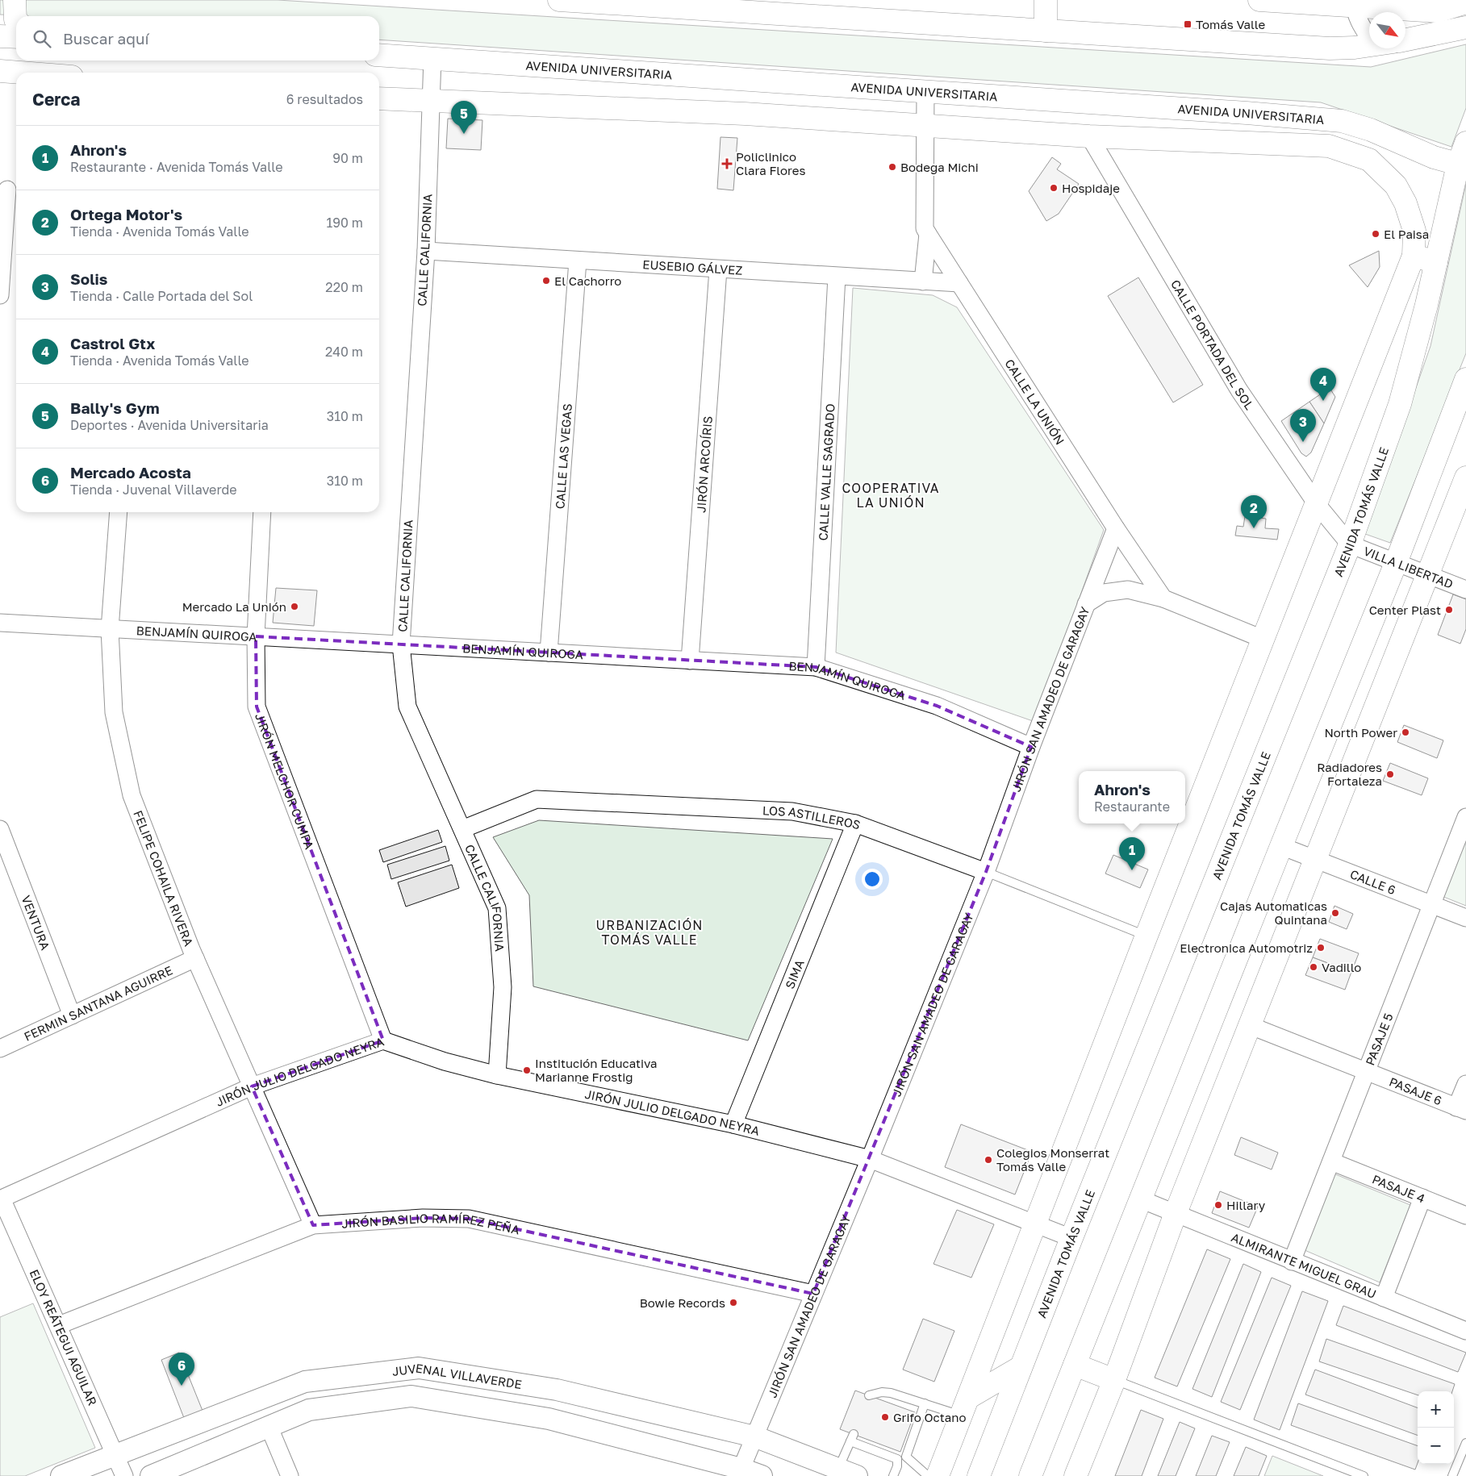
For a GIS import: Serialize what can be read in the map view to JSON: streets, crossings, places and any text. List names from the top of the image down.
{
  "streets": {
    "main road": ["AVENIDA UNIVERSITARIA", "AVENIDA TOMÁS VALLE"],
    "street": [
      "CALLE CALIFORNIA",
      "EUSEBIO GÁLVEZ",
      "CALLE PORTADA DEL SOL",
      "CALLE LA UNIÓN",
      "CALLE LAS VEGAS",
      "JIRÓN ARCOÍRIS",
      "CALLE VALLE SAGRADO",
      "VILLA LIBERTAD",
      "BENJAMÍN QUIROGA",
      "JIRÓN SAN AMADEO DE GARAGAY",
      "JIRÓN MELCHOR CUMPA",
      "LOS ASTILLEROS",
      "FELIPE COHAILA RIVERA",
      "CALLE 6",
      "VENTURA",
      "SIMA",
      "FERMIN SANTANA AGUIRRE",
      "PASAJE 5",
      "JIRÓN JULIO DELGADO NEYRA",
      "PASAJE 6",
      "PASAJE 4",
      "JIRÓN BASILIO RAMÍREZ PEÑA",
      "ALMIRANTE MIGUEL GRAU",
      "ELOY REÁTEGUI AGUILAR",
      "JUVENAL VILLAVERDE"
    ]
  },
  "crossings": [
    ["AVENIDA UNIVERSITARIA", "CALLE CALIFORNIA"],
    ["AVENIDA UNIVERSITARIA", "CALLE LA UNIÓN"],
    ["AVENIDA UNIVERSITARIA", "AVENIDA TOMÁS VALLE"],
    ["CALLE CALIFORNIA", "EUSEBIO GÁLVEZ"],
    ["CALLE CALIFORNIA", "BENJAMÍN QUIROGA"],
    ["CALLE CALIFORNIA", "LOS ASTILLEROS"],
    ["CALLE CALIFORNIA", "JIRÓN JULIO DELGADO NEYRA"],
    ["EUSEBIO GÁLVEZ", "CALLE LA UNIÓN"],
    ["EUSEBIO GÁLVEZ", "CALLE LAS VEGAS"],
    ["EUSEBIO GÁLVEZ", "JIRÓN ARCOÍRIS"],
    ["EUSEBIO GÁLVEZ", "CALLE VALLE SAGRADO"],
    ["CALLE PORTADA DEL SOL", "AVENIDA TOMÁS VALLE"],
    ["CALLE PORTADA DEL SOL", "VILLA LIBERTAD"],
    ["CALLE LA UNIÓN", "JIRÓN SAN AMADEO DE GARAGAY"],
    ["CALLE LAS VEGAS", "BENJAMÍN QUIROGA"],
    ["JIRÓN ARCOÍRIS", "BENJAMÍN QUIROGA"],
    ["CALLE VALLE SAGRADO", "BENJAMÍN QUIROGA"],
    ["AVENIDA TOMÁS VALLE", "VILLA LIBERTAD"],
    ["AVENIDA TOMÁS VALLE", "JIRÓN JULIO DELGADO NEYRA"],
    ["BENJAMÍN QUIROGA", "JIRÓN SAN AMADEO DE GARAGAY"],
    ["BENJAMÍN QUIROGA", "JIRÓN MELCHOR CUMPA"],
    ["BENJAMÍN QUIROGA", "FELIPE COHAILA RIVERA"],
    ["JIRÓN SAN AMADEO DE GARAGAY", "LOS ASTILLEROS"],
    ["JIRÓN SAN AMADEO DE GARAGAY", "JIRÓN JULIO DELGADO NEYRA"],
    ["JIRÓN SAN AMADEO DE GARAGAY", "JIRÓN BASILIO RAMÍREZ PEÑA"],
    ["JIRÓN SAN AMADEO DE GARAGAY", "JUVENAL VILLAVERDE"],
    ["JIRÓN MELCHOR CUMPA", "JIRÓN JULIO DELGADO NEYRA"],
    ["LOS ASTILLEROS", "SIMA"],
    ["FELIPE COHAILA RIVERA", "FERMIN SANTANA AGUIRRE"],
    ["FELIPE COHAILA RIVERA", "JIRÓN JULIO DELGADO NEYRA"],
    ["FELIPE COHAILA RIVERA", "JIRÓN BASILIO RAMÍREZ PEÑA"],
    ["CALLE 6", "PASAJE 5"],
    ["VENTURA", "FERMIN SANTANA AGUIRRE"],
    ["SIMA", "JIRÓN JULIO DELGADO NEYRA"],
    ["PASAJE 5", "PASAJE 6"],
    ["PASAJE 5", "PASAJE 4"],
    ["PASAJE 5", "ALMIRANTE MIGUEL GRAU"],
    ["JIRÓN JULIO DELGADO NEYRA", "ELOY REÁTEGUI AGUILAR"],
    ["JIRÓN BASILIO RAMÍREZ PEÑA", "ELOY REÁTEGUI AGUILAR"],
    ["ELOY REÁTEGUI AGUILAR", "JUVENAL VILLAVERDE"]
  ],
  "districts": ["COOPERATIVA LA UNIÓN", "URBANIZACIÓN TOMÁS VALLE"],
  "places": {
    "transit": ["Tomás Valle"],
    "health": ["Policlinico Clara Flores"],
    "other": [
      "Bodega Michi",
      "Hospidaje",
      "El Paisa",
      "El Cachorro",
      "Mercado La Unión",
      "Center Plast",
      "North Power",
      "Radiadores Fortaleza",
      "Cajas Automaticas Quintana",
      "Electronica Automotriz",
      "Vadillo",
      "Institución Educativa Marianne Frostig",
      "Colegios Monserrat Tomás Valle",
      "Hillary",
      "Bowie Records",
      "Grifo Octano"
    ]
  },
  "north": "bottom right",
  "page": {
    "search": "Buscar aquí",
    "heading": ["Cerca", "6 resultados"],
    "pins": [
      "5",
      "4",
      "3",
      "2",
      "1",
      "6"
    ],
    "list": [
      {
        "mark": "1",
        "name": "Ahron's",
        "note": "Restaurante · Avenida Tomás Valle",
        "value": "90 m"
      },
      {
        "mark": "2",
        "name": "Ortega Motor's",
        "note": "Tienda · Avenida Tomás Valle",
        "value": "190 m"
      },
      {
        "mark": "3",
        "name": "Solis",
        "note": "Tienda · Calle Portada del Sol",
        "value": "220 m"
      },
      {
        "mark": "4",
        "name": "Castrol Gtx",
        "note": "Tienda · Avenida Tomás Valle",
        "value": "240 m"
      },
      {
        "mark": "5",
        "name": "Bally's Gym",
        "note": "Deportes · Avenida Universitaria",
        "value": "310 m"
      },
      {
        "mark": "6",
        "name": "Mercado Acosta",
        "note": "Tienda · Juvenal Villaverde",
        "value": "310 m"
      }
    ],
    "popup": ["Ahron's", "Restaurante"],
    "map_buttons": ["+", "−"]
  }
}
